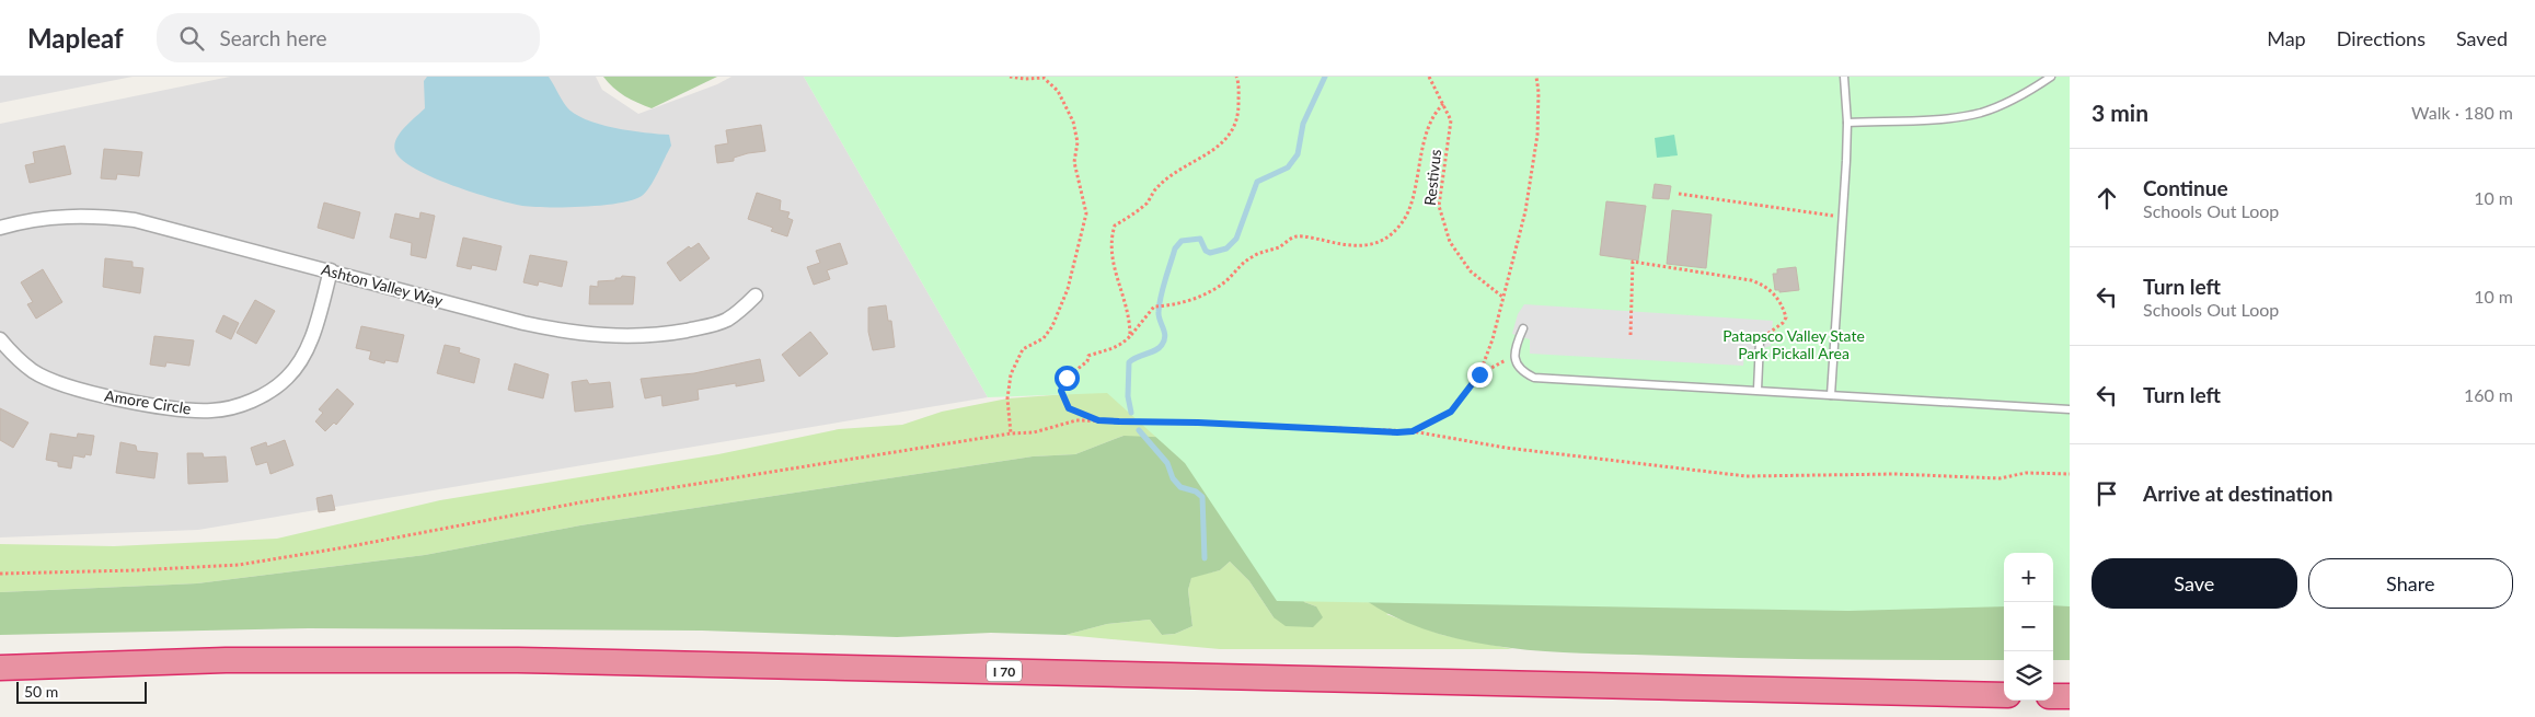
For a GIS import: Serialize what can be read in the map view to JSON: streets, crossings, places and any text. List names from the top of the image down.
{
  "streets": {
    "highway": ["I 70"],
    "street": ["Ashton Valley Way", "Amore Circle"],
    "path": ["Restivus"]
  },
  "crossings": [
    ["Ashton Valley Way", "Amore Circle"]
  ],
  "parks": ["Patapsco Valley State Park Pickall Area"],
  "scale_bar": "50 m",
  "page": {
    "header": "Mapleaf",
    "search": "Search here",
    "nav": ["Map", "Directions", "Saved"],
    "heading": ["3 min", "Walk · 180 m"],
    "list": [
      ["Continue", "Schools Out Loop", "10 m"],
      ["Turn left", "Schools Out Loop", "10 m"],
      ["Turn left", "160 m"],
      "Arrive at destination"
    ],
    "buttons": ["Save", "Share"],
    "map_buttons": ["+", "−"],
    "scale": "50 m"
  }
}
